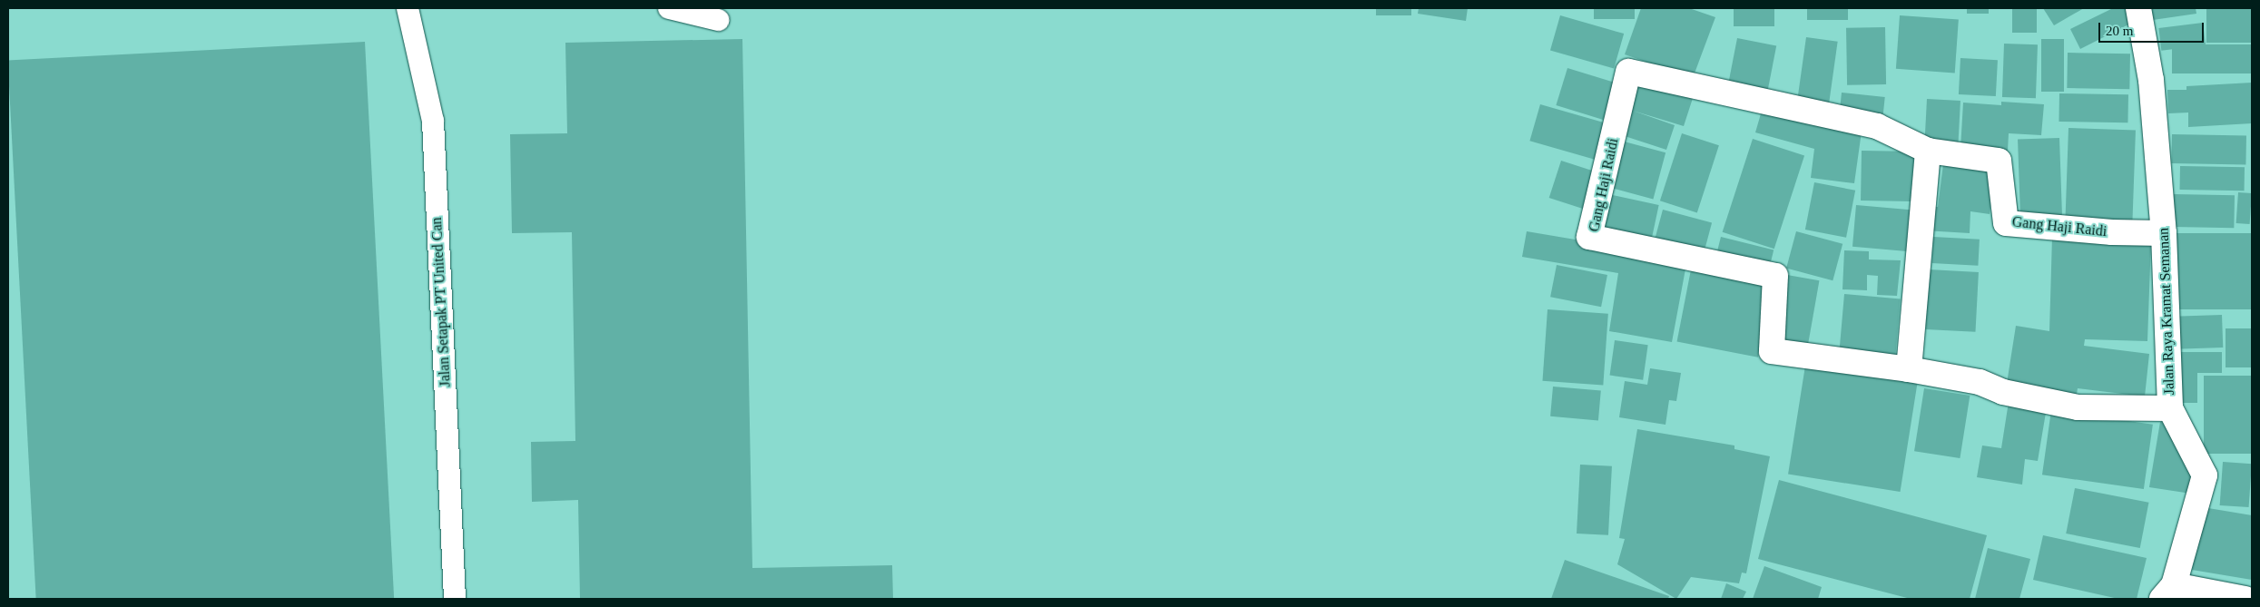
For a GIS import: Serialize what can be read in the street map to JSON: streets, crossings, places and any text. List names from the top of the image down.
{
  "streets": {
    "street": ["Gang Haji Raidi", "Jalan Raya Kramat Semanan"],
    "lane": ["Jalan Setapak PT United Can"]
  },
  "crossings": [
    ["Gang Haji Raidi", "Jalan Raya Kramat Semanan"]
  ],
  "scale_bar": "20 m"
}
